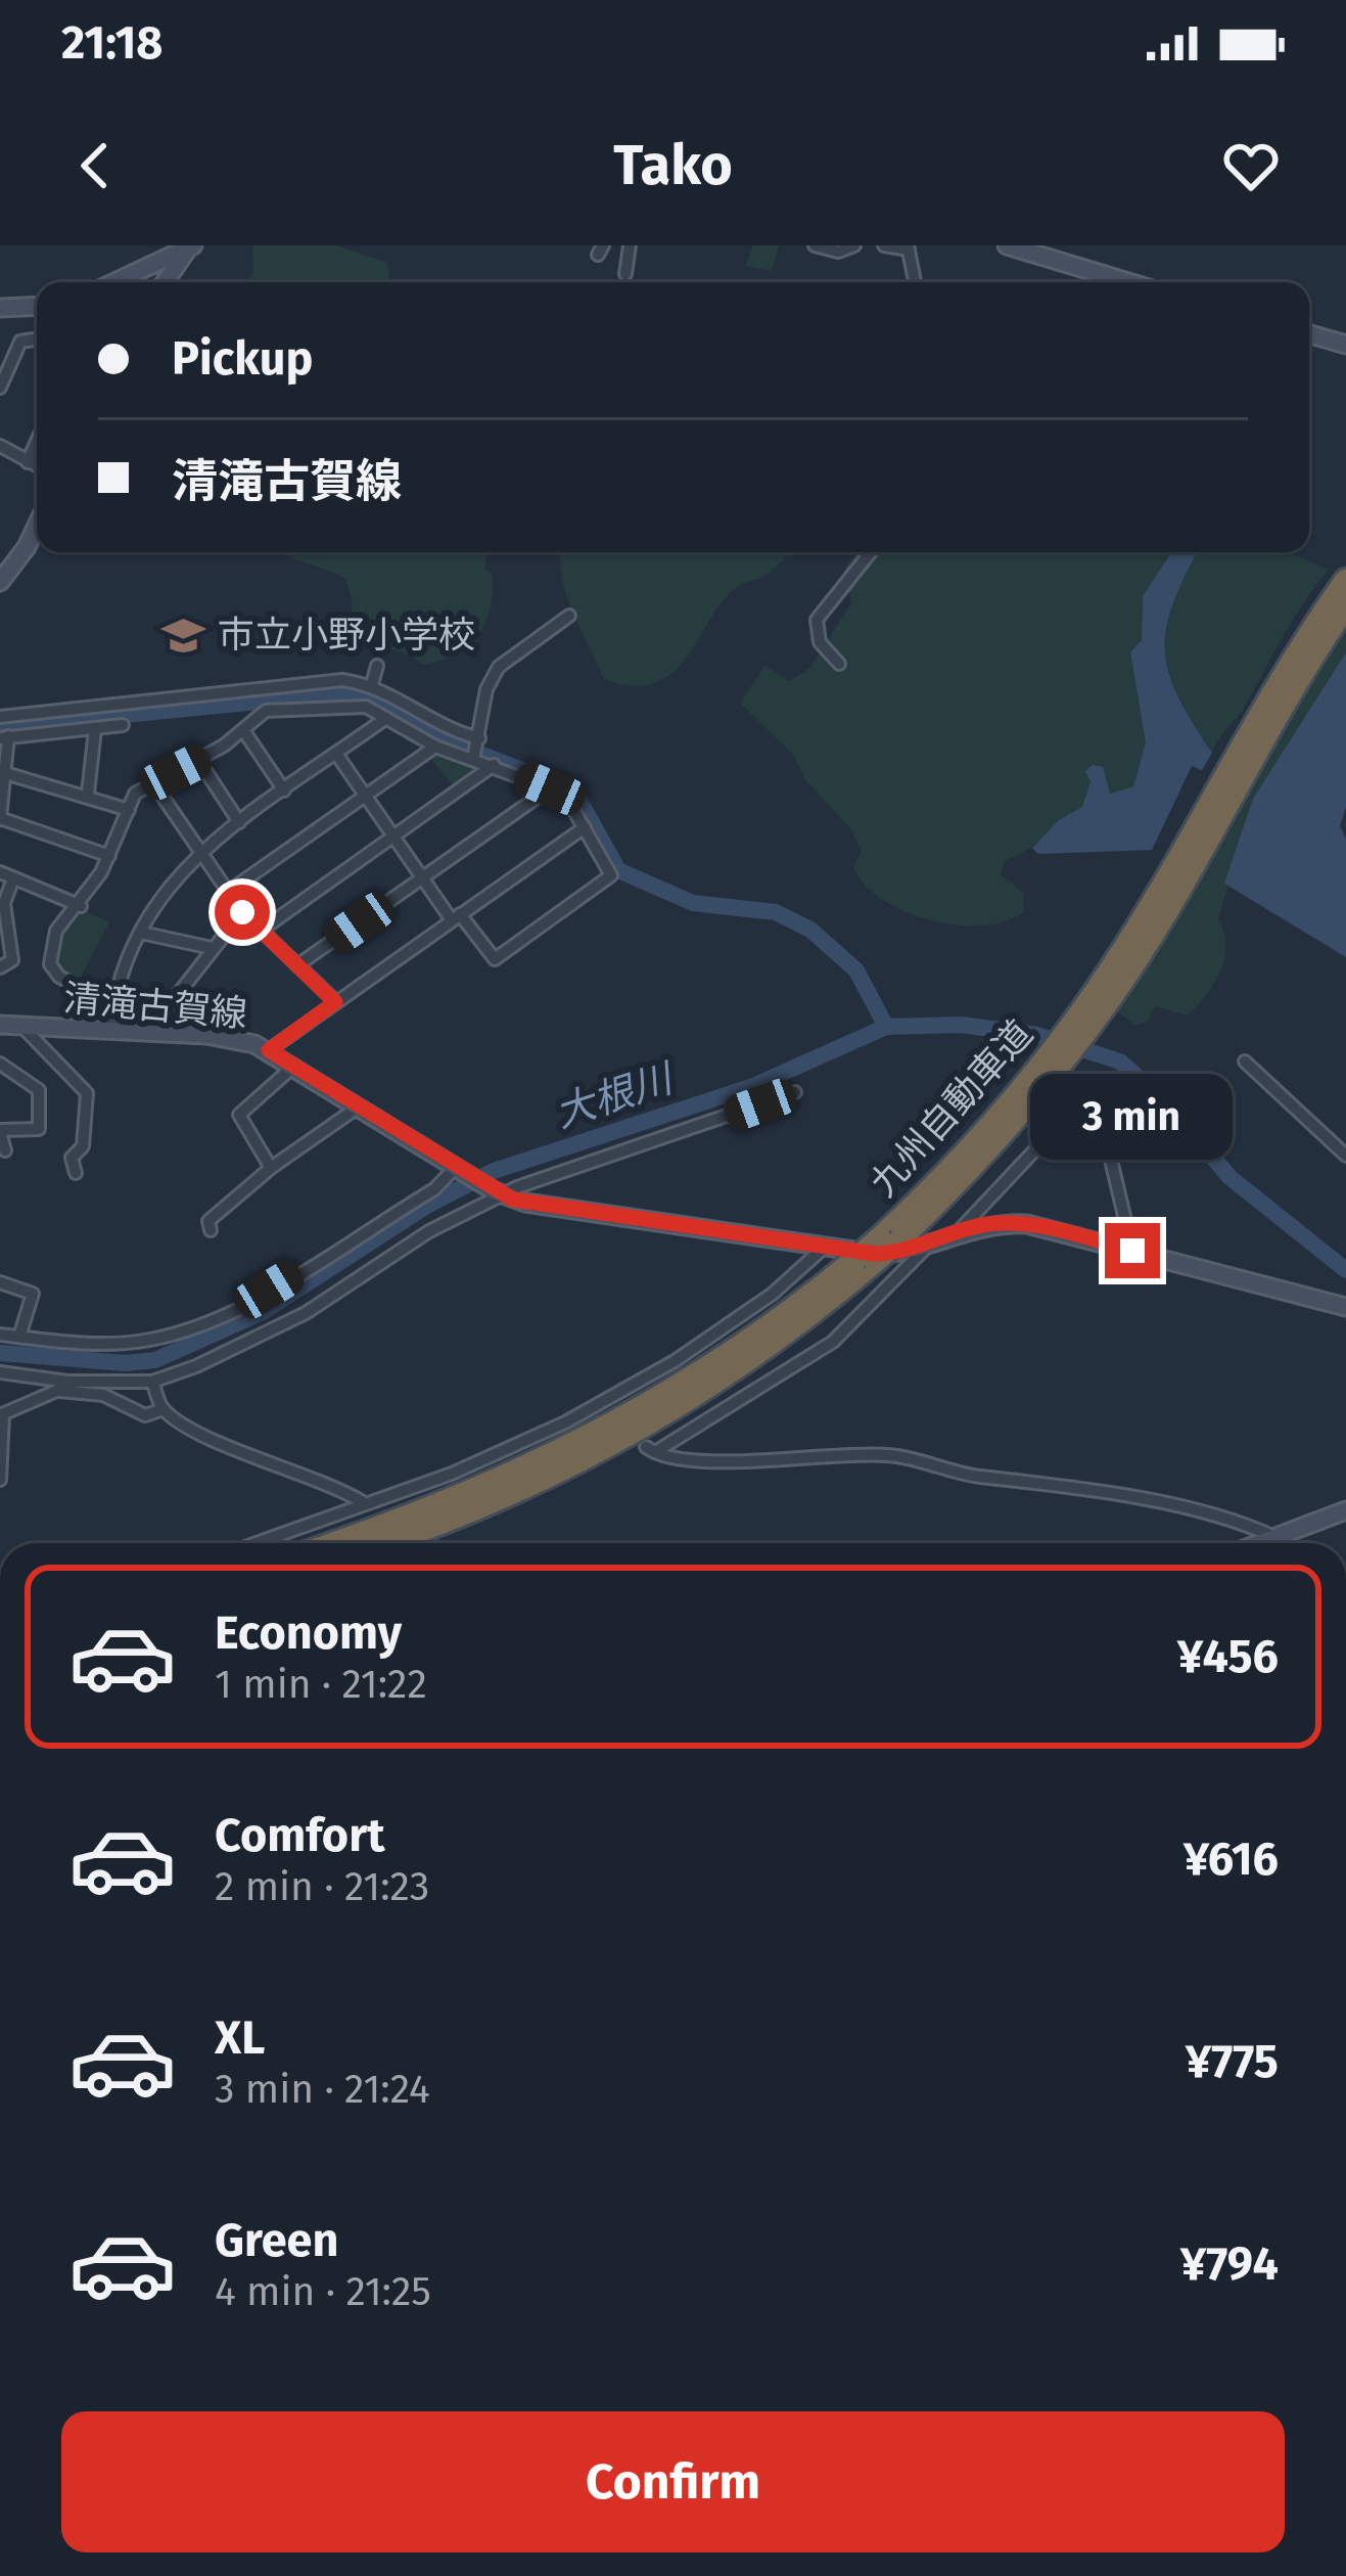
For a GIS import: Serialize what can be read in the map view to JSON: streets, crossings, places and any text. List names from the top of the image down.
{
  "streets": {
    "highway": ["九州自動車道"],
    "main road": ["清滝古賀線"]
  },
  "water": ["大根川"],
  "places": {
    "school or university": ["市立小野小学校"]
  },
  "page": {
    "status": "21:18",
    "header": "Tako",
    "banner": ["Pickup", "清滝古賀線"],
    "bubble": "3 min",
    "list": [
      {
        "name": "Economy",
        "note": "1 min · 21:22",
        "value": "¥456"
      },
      {
        "name": "Comfort",
        "note": "2 min · 21:23",
        "value": "¥616"
      },
      {
        "name": "XL",
        "note": "3 min · 21:24",
        "value": "¥775"
      },
      {
        "name": "Green",
        "note": "4 min · 21:25",
        "value": "¥794"
      }
    ],
    "buttons": "Confirm"
  }
}
